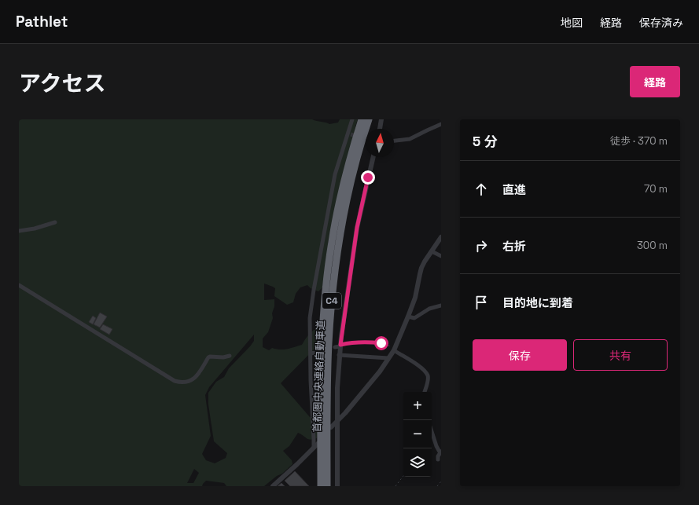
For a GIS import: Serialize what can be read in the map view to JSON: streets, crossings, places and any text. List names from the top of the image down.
{
  "streets": {
    "highway": ["C4", "首都圏中央連絡自動車道"]
  },
  "north": "top",
  "page": {
    "header": "Pathlet",
    "nav": ["地図", "経路", "保存済み"],
    "title": "アクセス",
    "buttons": [
      "経路",
      ["保存", "共有"]
    ],
    "heading": ["5 分", "徒歩 · 370 m"],
    "list": [
      ["直進", "70 m"],
      ["右折", "300 m"],
      "目的地に到着"
    ],
    "map_buttons": ["+", "−"]
  }
}
